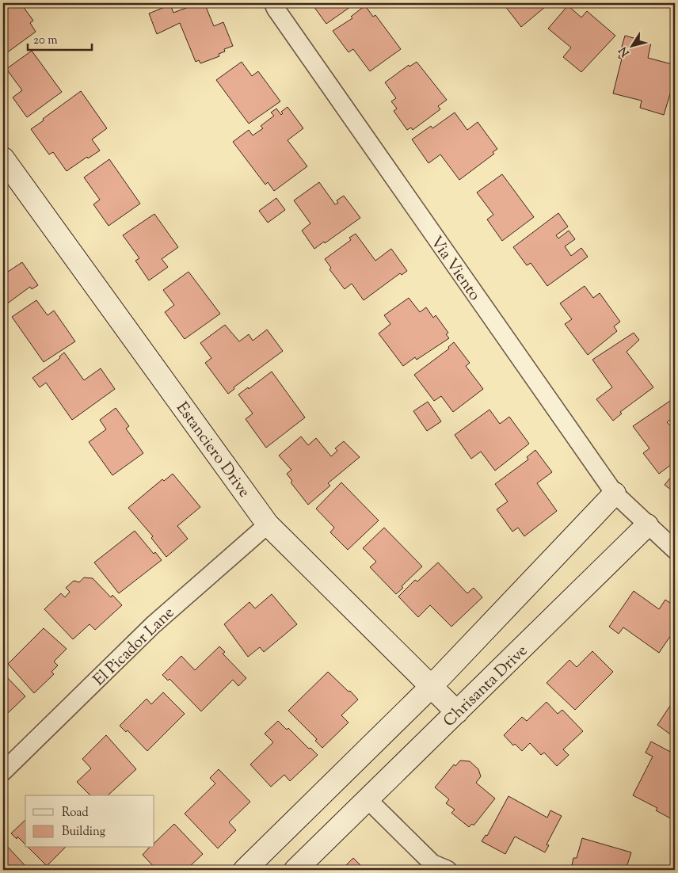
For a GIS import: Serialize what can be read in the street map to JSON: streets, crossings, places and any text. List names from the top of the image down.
{
  "streets": {
    "street": [
      "Via Viento",
      "Estanciero Drive",
      "El Picador Lane",
      "Chrisanta Drive"
    ]
  },
  "crossings": [
    ["Via Viento", "Chrisanta Drive"],
    ["Estanciero Drive", "El Picador Lane"],
    ["Estanciero Drive", "Chrisanta Drive"]
  ],
  "legend": ["Road", "Building"],
  "scale_bar": "20 m",
  "north": "bottom left"
}
